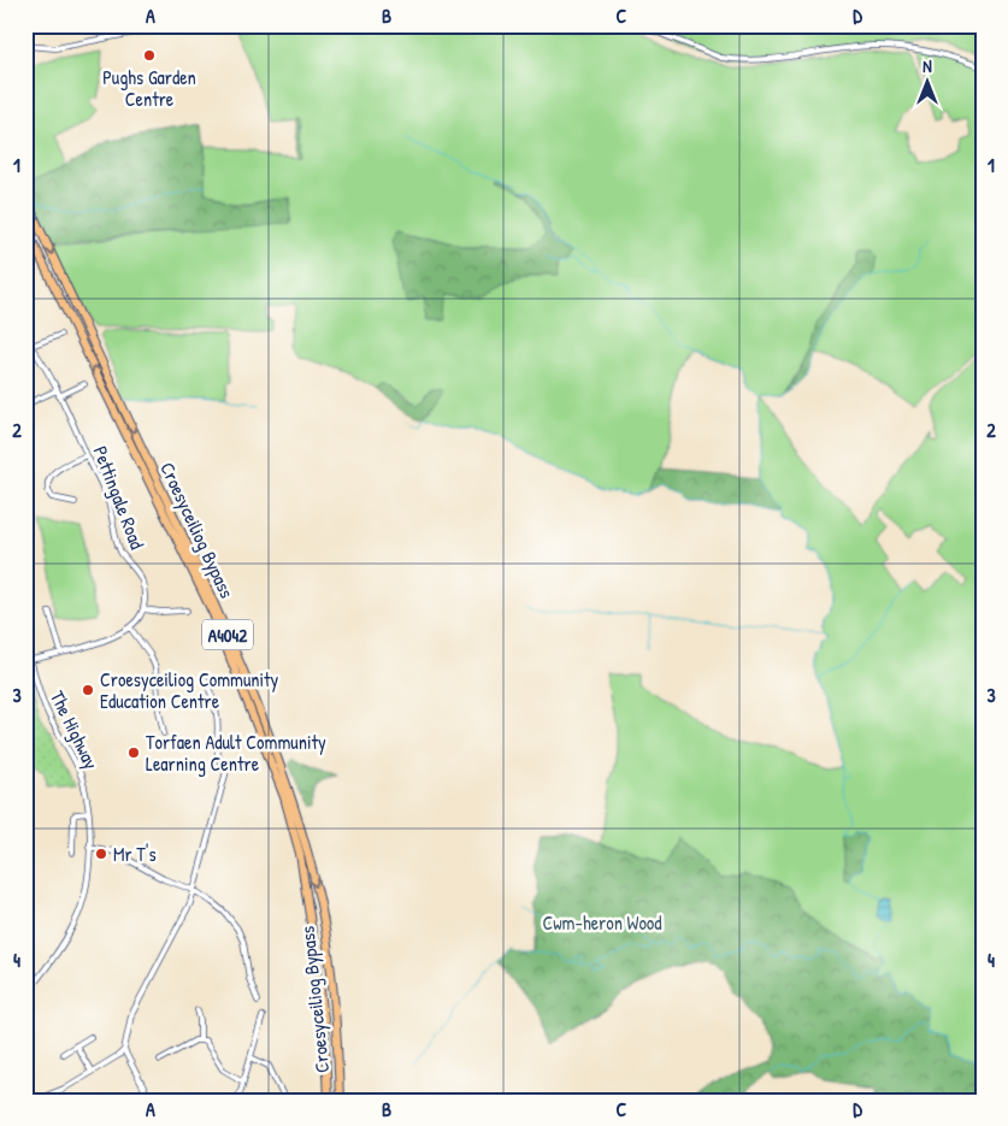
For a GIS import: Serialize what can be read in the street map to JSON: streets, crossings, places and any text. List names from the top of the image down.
{
  "streets": {
    "highway": ["Croesyceiliog Bypass", "A4042"],
    "street": ["Pettingale Road", "The Highway"]
  },
  "parks": ["Cwm-heron Wood"],
  "places": [
    "Pughs Garden Centre",
    "Croesyceiliog Community Education Centre",
    "Torfaen Adult Community Learning Centre",
    "Mr T's"
  ],
  "north": "top",
  "grid": {
    "columns": [
      "A",
      "B",
      "C",
      "D"
    ],
    "rows": [
      "1",
      "2",
      "3",
      "4"
    ]
  }
}
